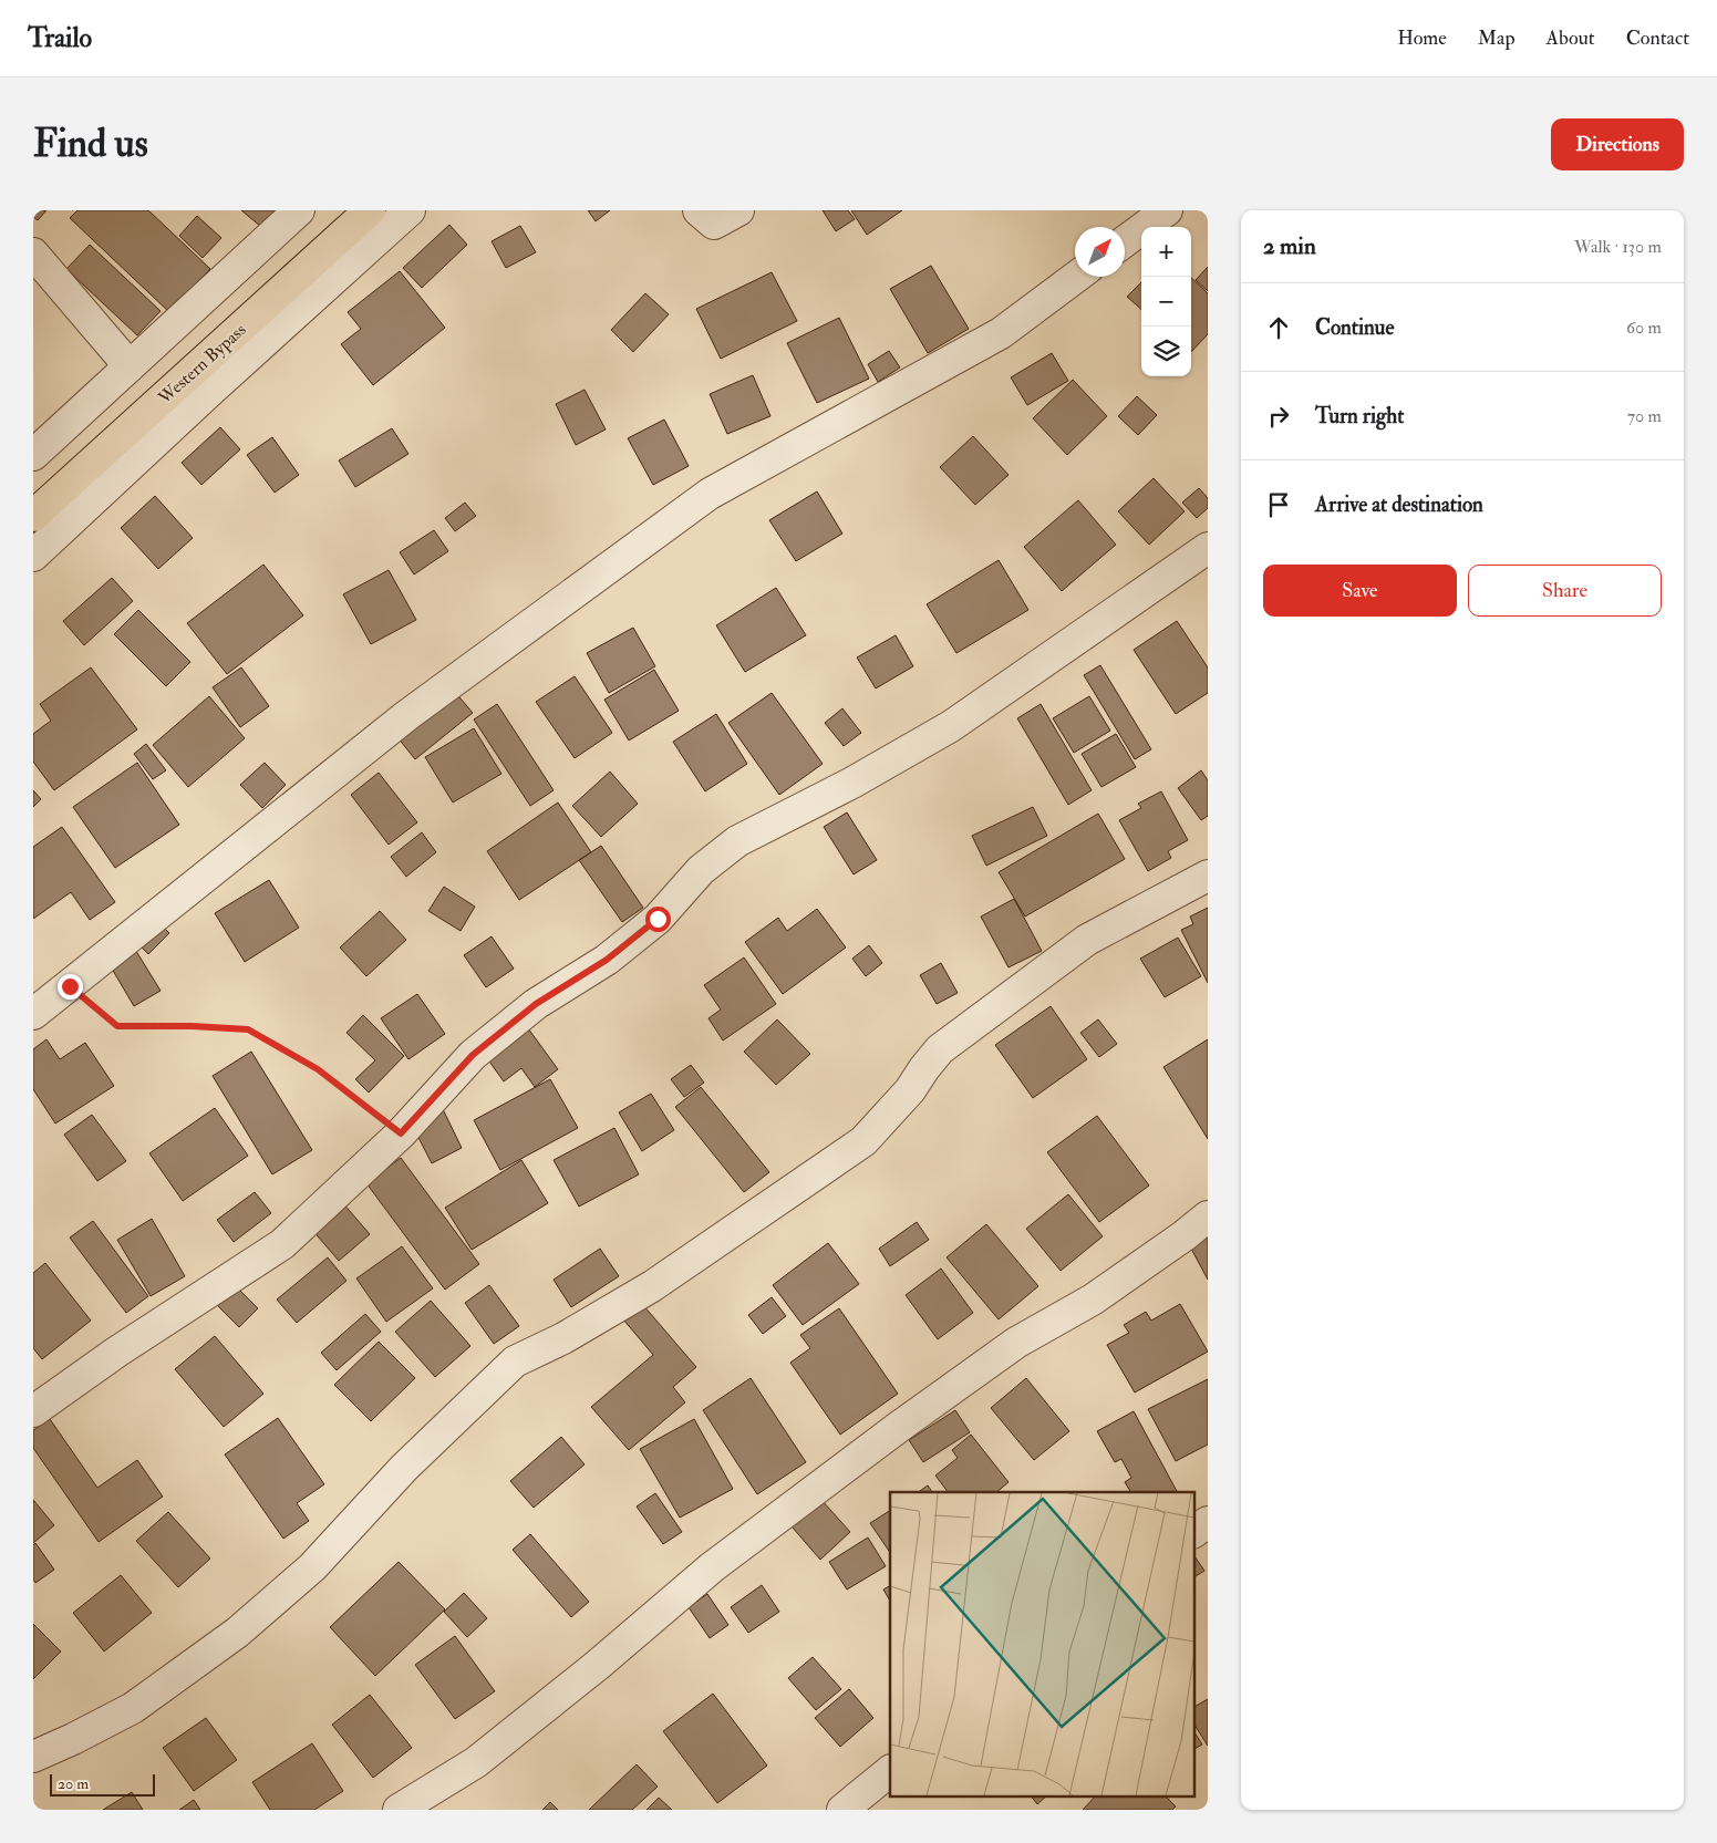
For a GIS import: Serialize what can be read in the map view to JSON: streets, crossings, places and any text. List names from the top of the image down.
{
  "streets": {
    "main road": ["Western Bypass"]
  },
  "scale_bar": "20 m",
  "north": "top right",
  "page": {
    "header": "Trailo",
    "nav": [
      "Home",
      "Map",
      "About",
      "Contact"
    ],
    "buttons": [
      "Directions",
      ["Save", "Share"]
    ],
    "title": "Find us",
    "heading": ["2 min", "Walk · 130 m"],
    "map_buttons": ["+", "−"],
    "list": [
      ["Continue", "60 m"],
      ["Turn right", "70 m"],
      "Arrive at destination"
    ],
    "scale": "20 m"
  }
}
